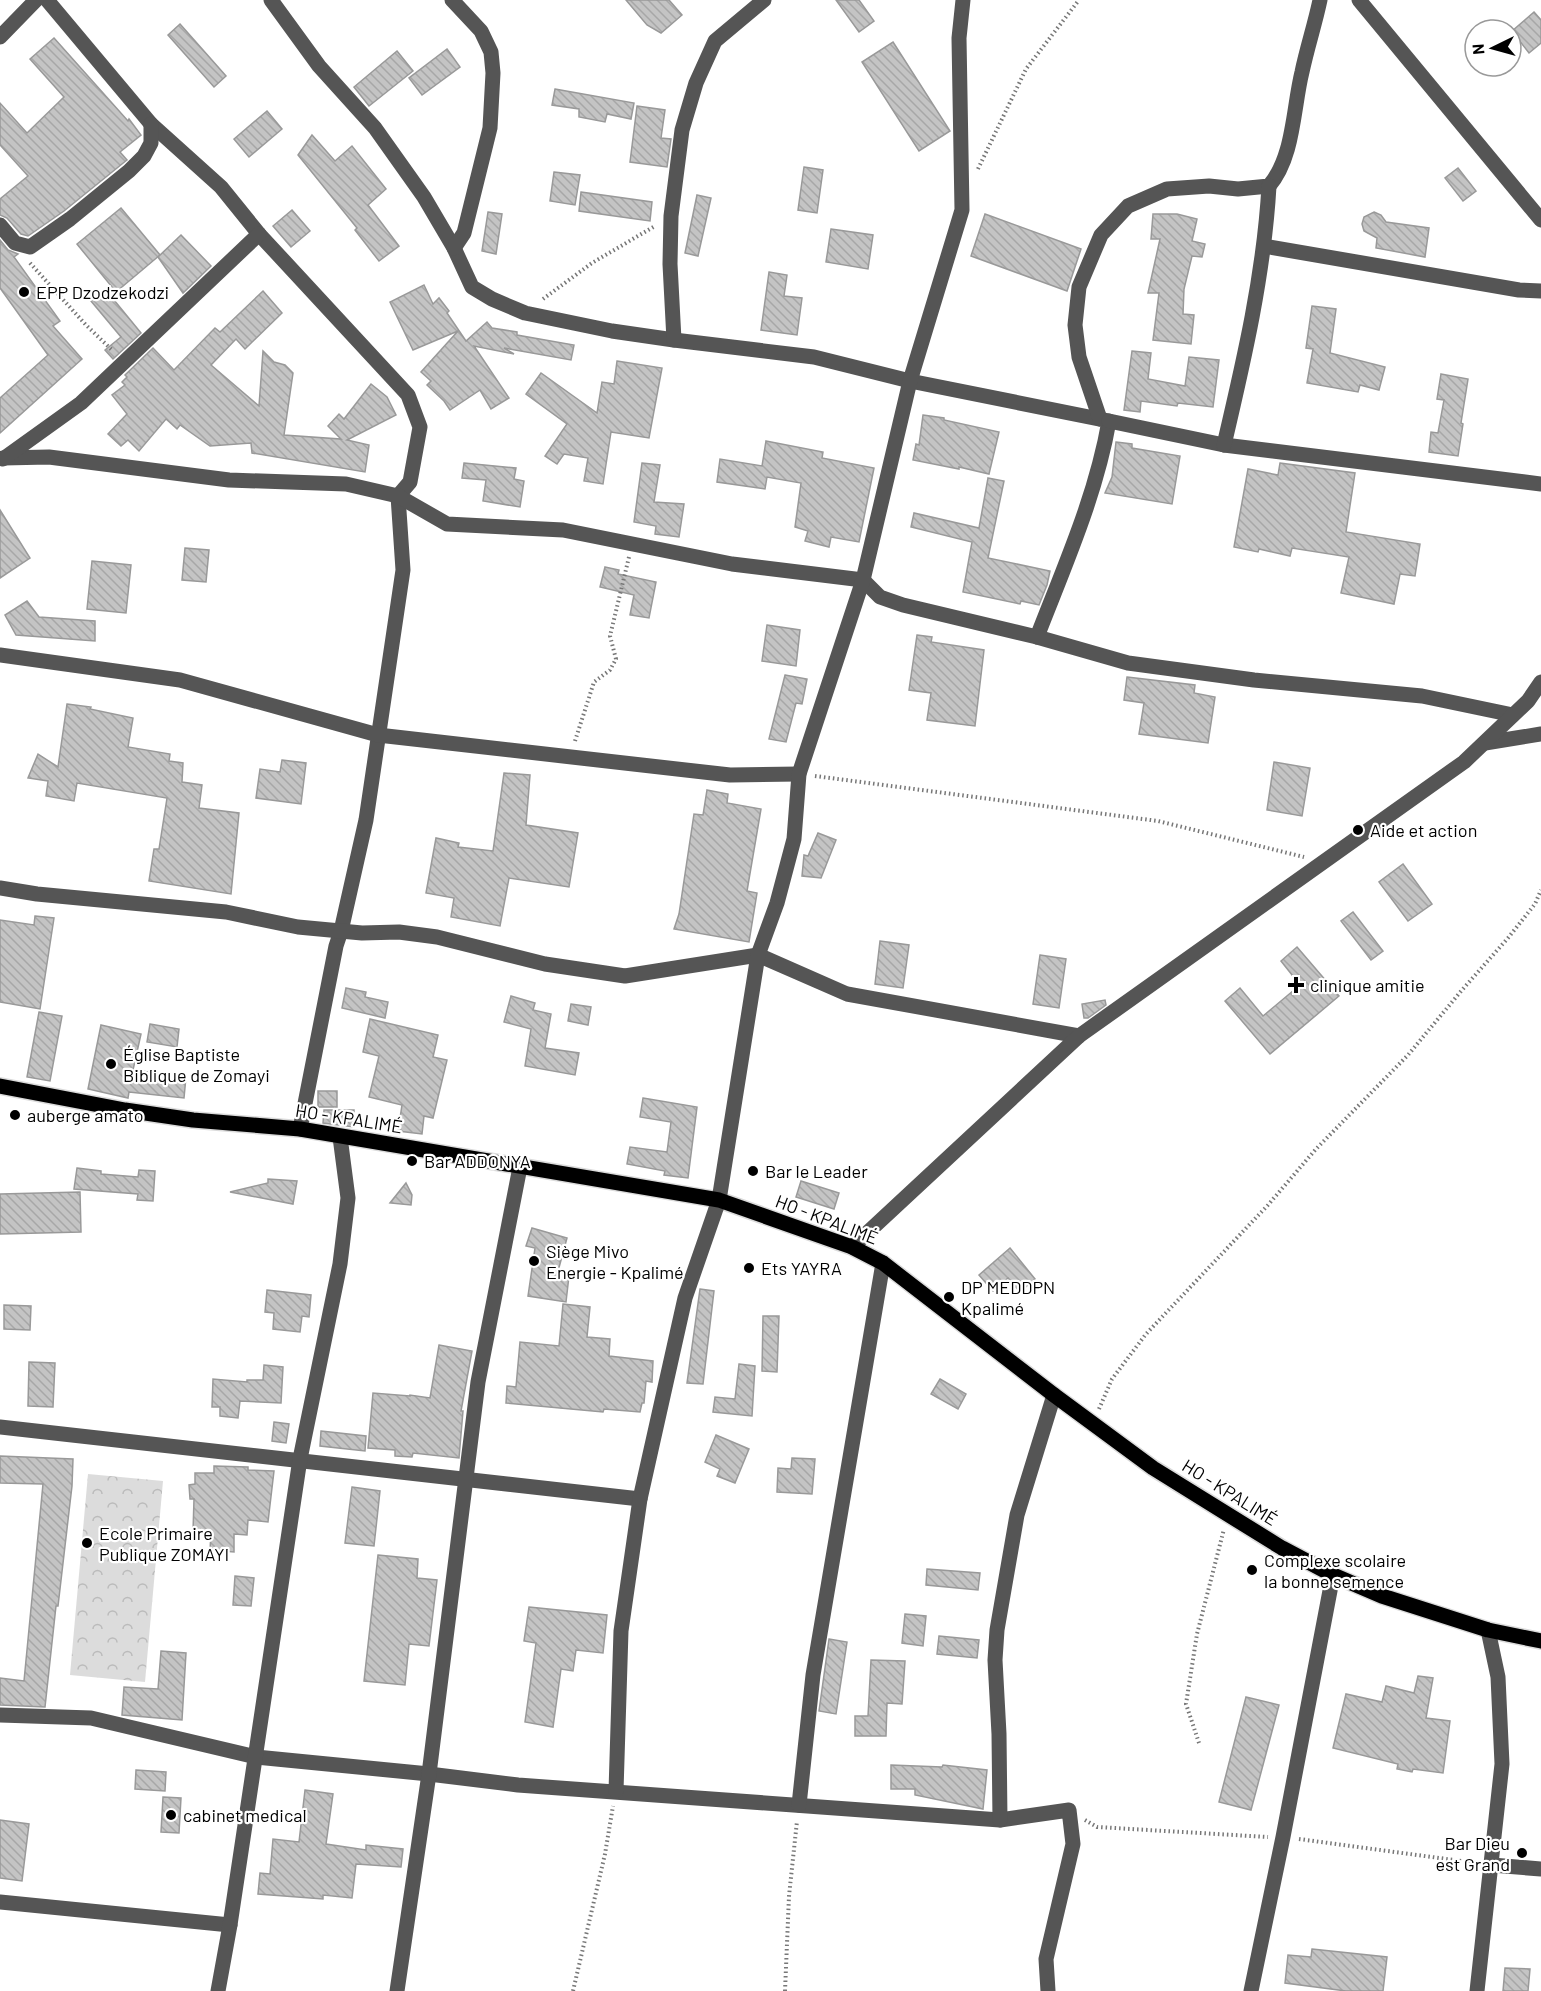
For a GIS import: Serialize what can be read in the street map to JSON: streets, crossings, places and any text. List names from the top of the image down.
{
  "streets": {
    "main road": ["HO - KPALIMÉ"]
  },
  "places": {
    "other": [
      "EPP Dzodzekodzi",
      "Aide et action",
      "Église Baptiste Biblique de Zomayi",
      "auberge amato",
      "Bar ADDONYA",
      "Bar le Leader",
      "Siège Mivo Energie - Kpalimé",
      "Ets YAYRA",
      "DP MEDDPN Kpalimé",
      "Ecole Primaire Publique ZOMAYI",
      "Complexe scolaire la bonne semence",
      "cabinet medical",
      "Bar Dieu est Grand"
    ],
    "health": ["clinique amitie"]
  },
  "north": "left"
}
